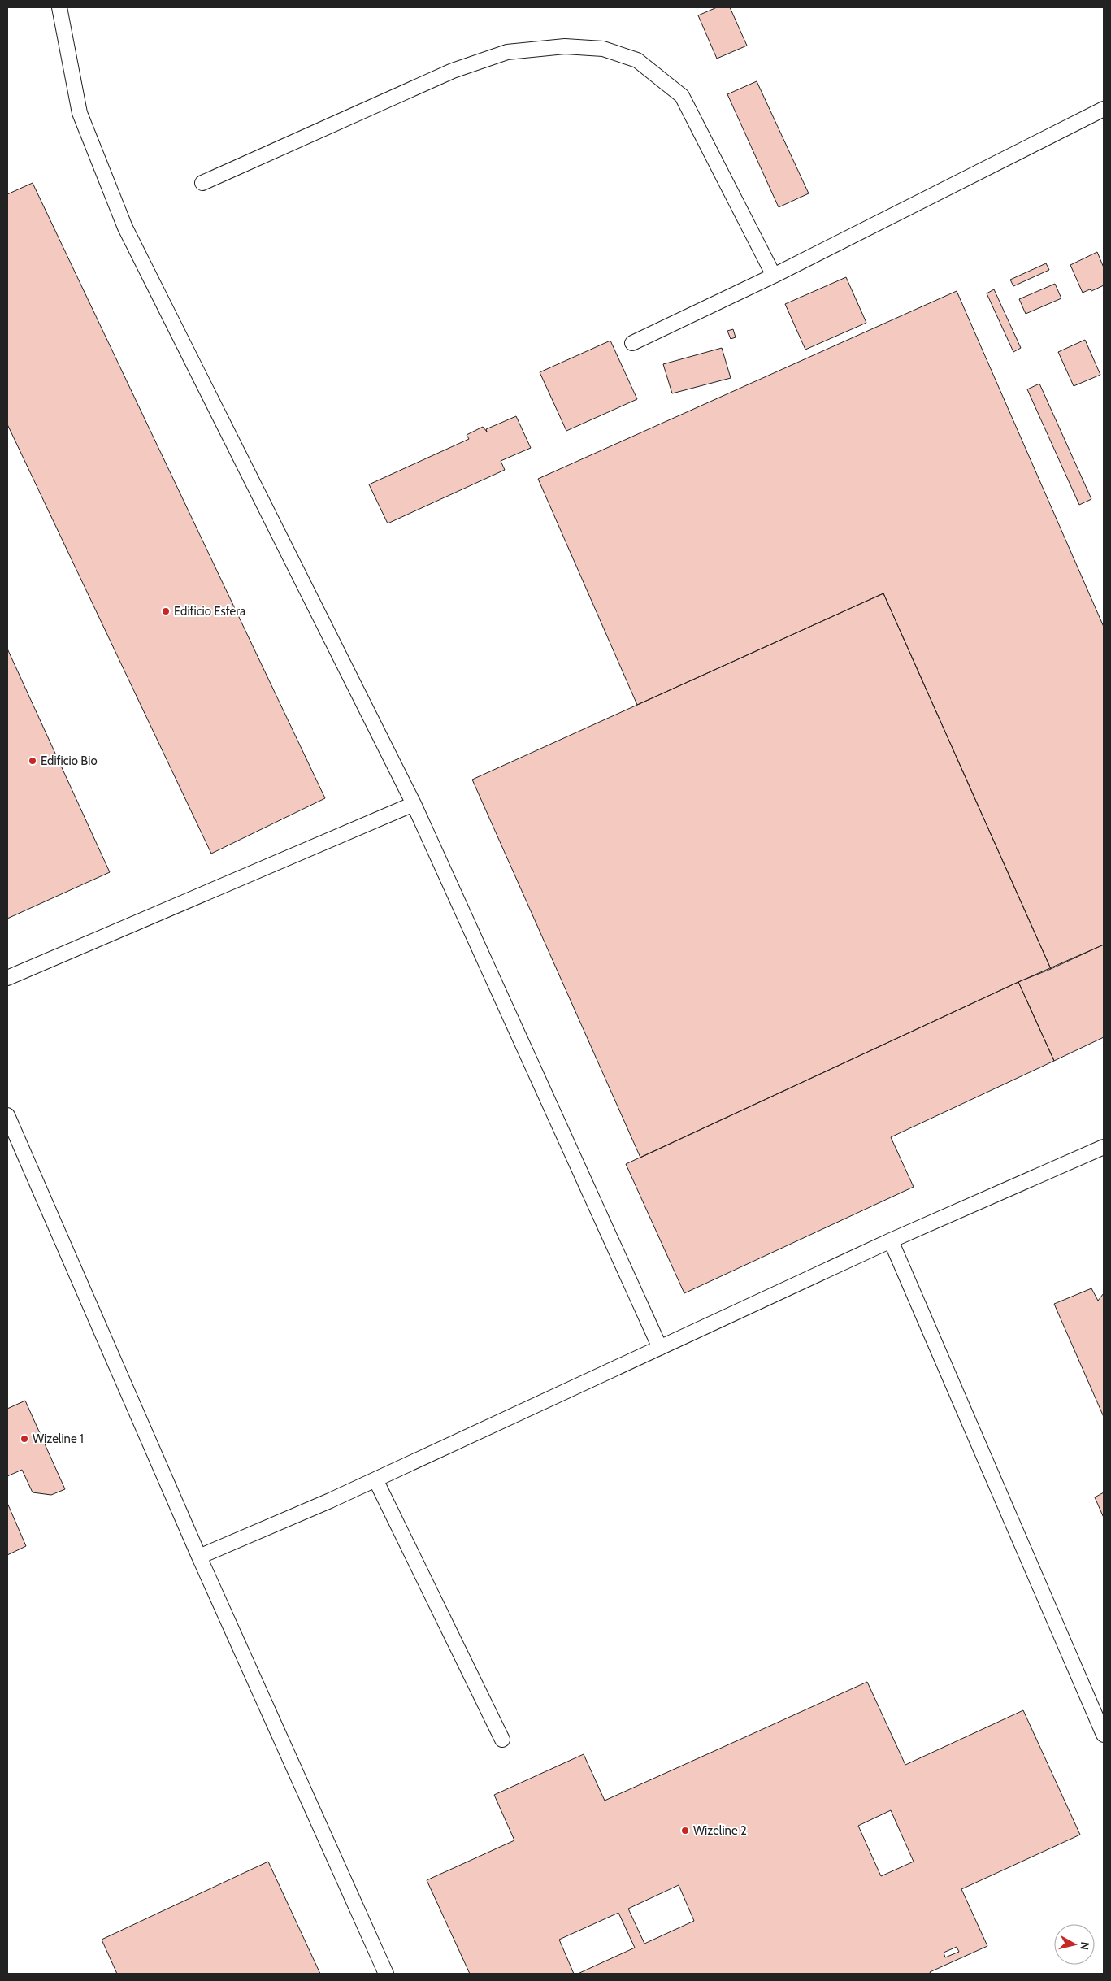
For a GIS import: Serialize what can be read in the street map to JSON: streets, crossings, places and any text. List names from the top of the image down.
{
  "places": [
    "Edificio Esfera",
    "Edificio Bio",
    "Wizeline 1",
    "Wizeline 2"
  ],
  "north": "right"
}
